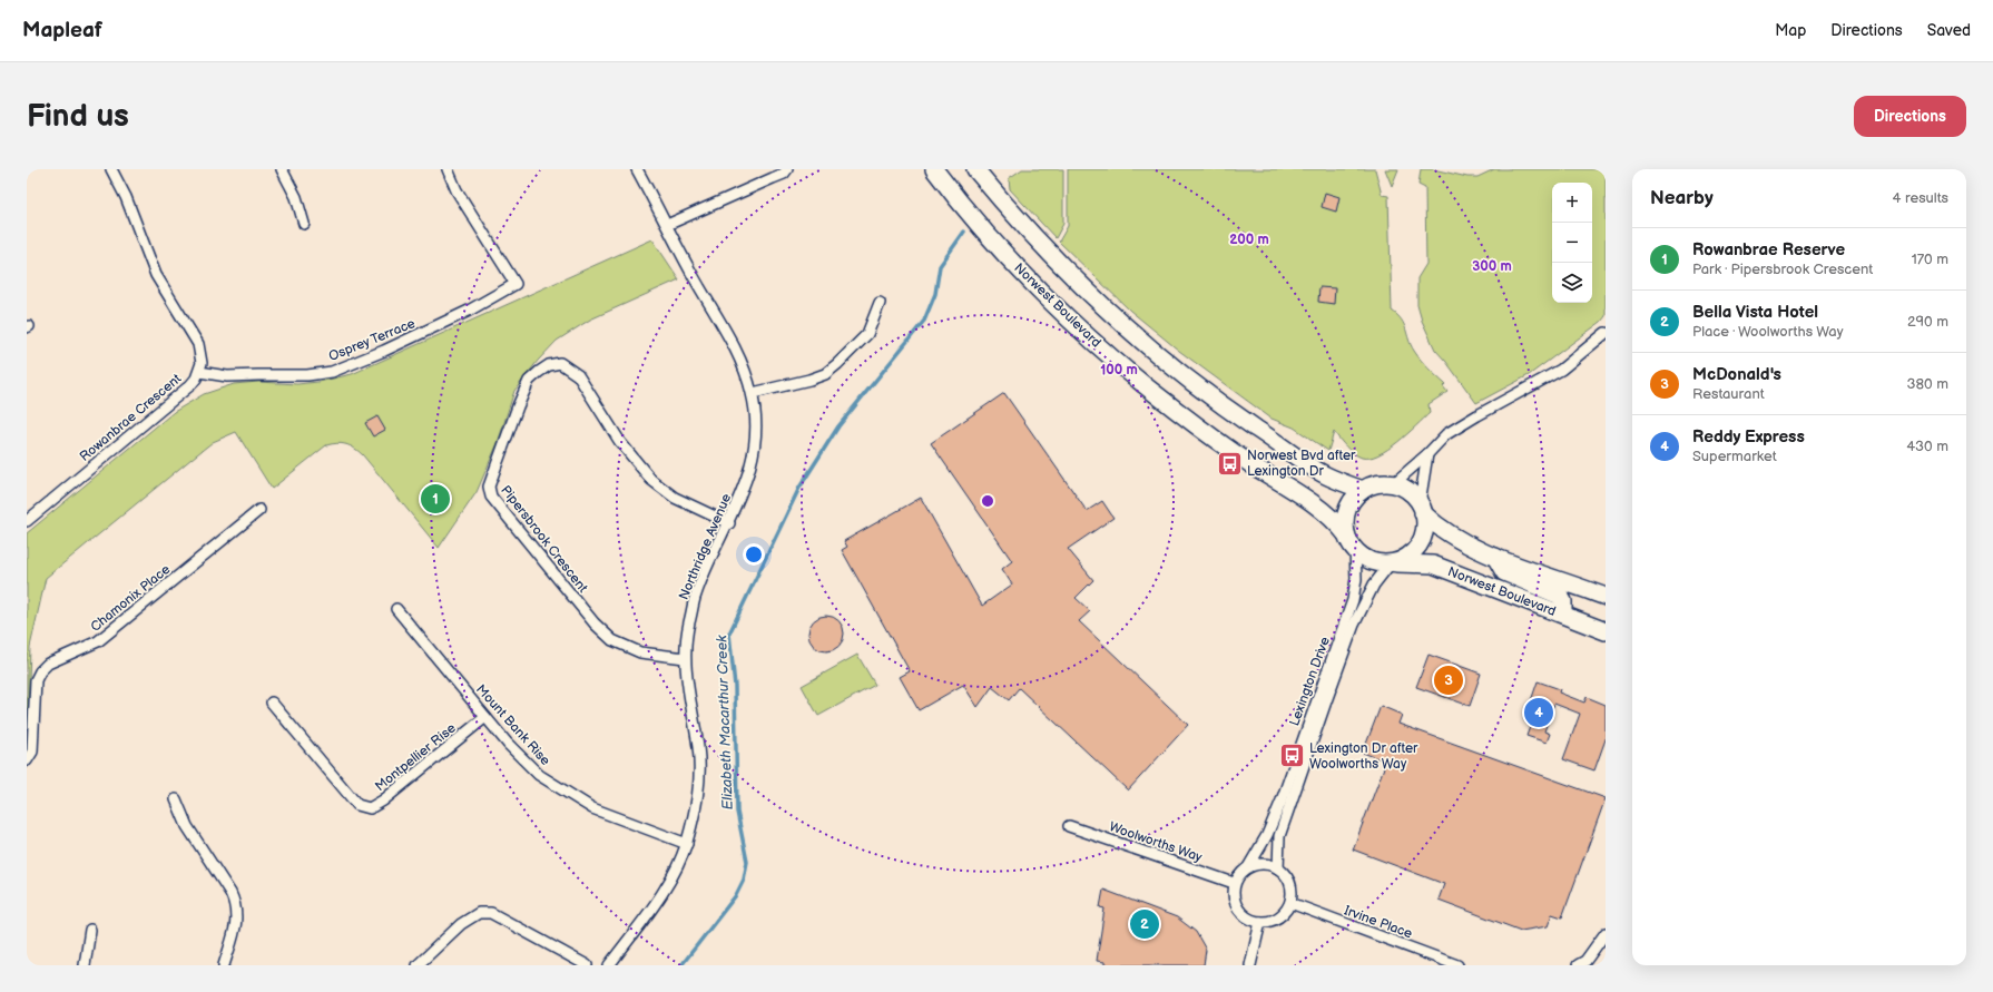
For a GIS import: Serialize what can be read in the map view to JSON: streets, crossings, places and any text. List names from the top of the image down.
{
  "streets": {
    "main road": ["Norwest Boulevard"],
    "street": [
      "Osprey Terrace",
      "Rowanbrae Crescent",
      "Pipersbrook Crescent",
      "Northridge Avenue",
      "Chamonix Place",
      "Lexington Drive",
      "Mount Bank Rise",
      "Montpellier Rise",
      "Woolworths Way",
      "Irvine Place"
    ]
  },
  "crossings": [
    ["Norwest Boulevard", "Lexington Drive"],
    ["Osprey Terrace", "Rowanbrae Crescent"],
    ["Pipersbrook Crescent", "Northridge Avenue"],
    ["Northridge Avenue", "Mount Bank Rise"],
    ["Lexington Drive", "Woolworths Way"],
    ["Lexington Drive", "Irvine Place"],
    ["Mount Bank Rise", "Montpellier Rise"],
    ["Woolworths Way", "Irvine Place"]
  ],
  "water": ["Elizabeth Macarthur Creek"],
  "places": {
    "bus stop": ["Norwest Bvd after Lexington Dr", "Lexington Dr after Woolworths Way"]
  },
  "page": {
    "header": "Mapleaf",
    "nav": ["Map", "Directions", "Saved"],
    "buttons": "Directions",
    "title": "Find us",
    "heading": ["Nearby", "4 results"],
    "map_buttons": ["+", "−"],
    "list": [
      {
        "mark": "1",
        "name": "Rowanbrae Reserve",
        "note": "Park · Pipersbrook Crescent",
        "value": "170 m"
      },
      {
        "mark": "2",
        "name": "Bella Vista Hotel",
        "note": "Place · Woolworths Way",
        "value": "290 m"
      },
      {
        "mark": "3",
        "name": "McDonald's",
        "note": "Restaurant",
        "value": "380 m"
      },
      {
        "mark": "4",
        "name": "Reddy Express",
        "note": "Supermarket",
        "value": "430 m"
      }
    ],
    "pins": [
      "1",
      "3",
      "4",
      "2"
    ]
  },
  "rings": ["200 m", "300 m", "100 m"]
}
